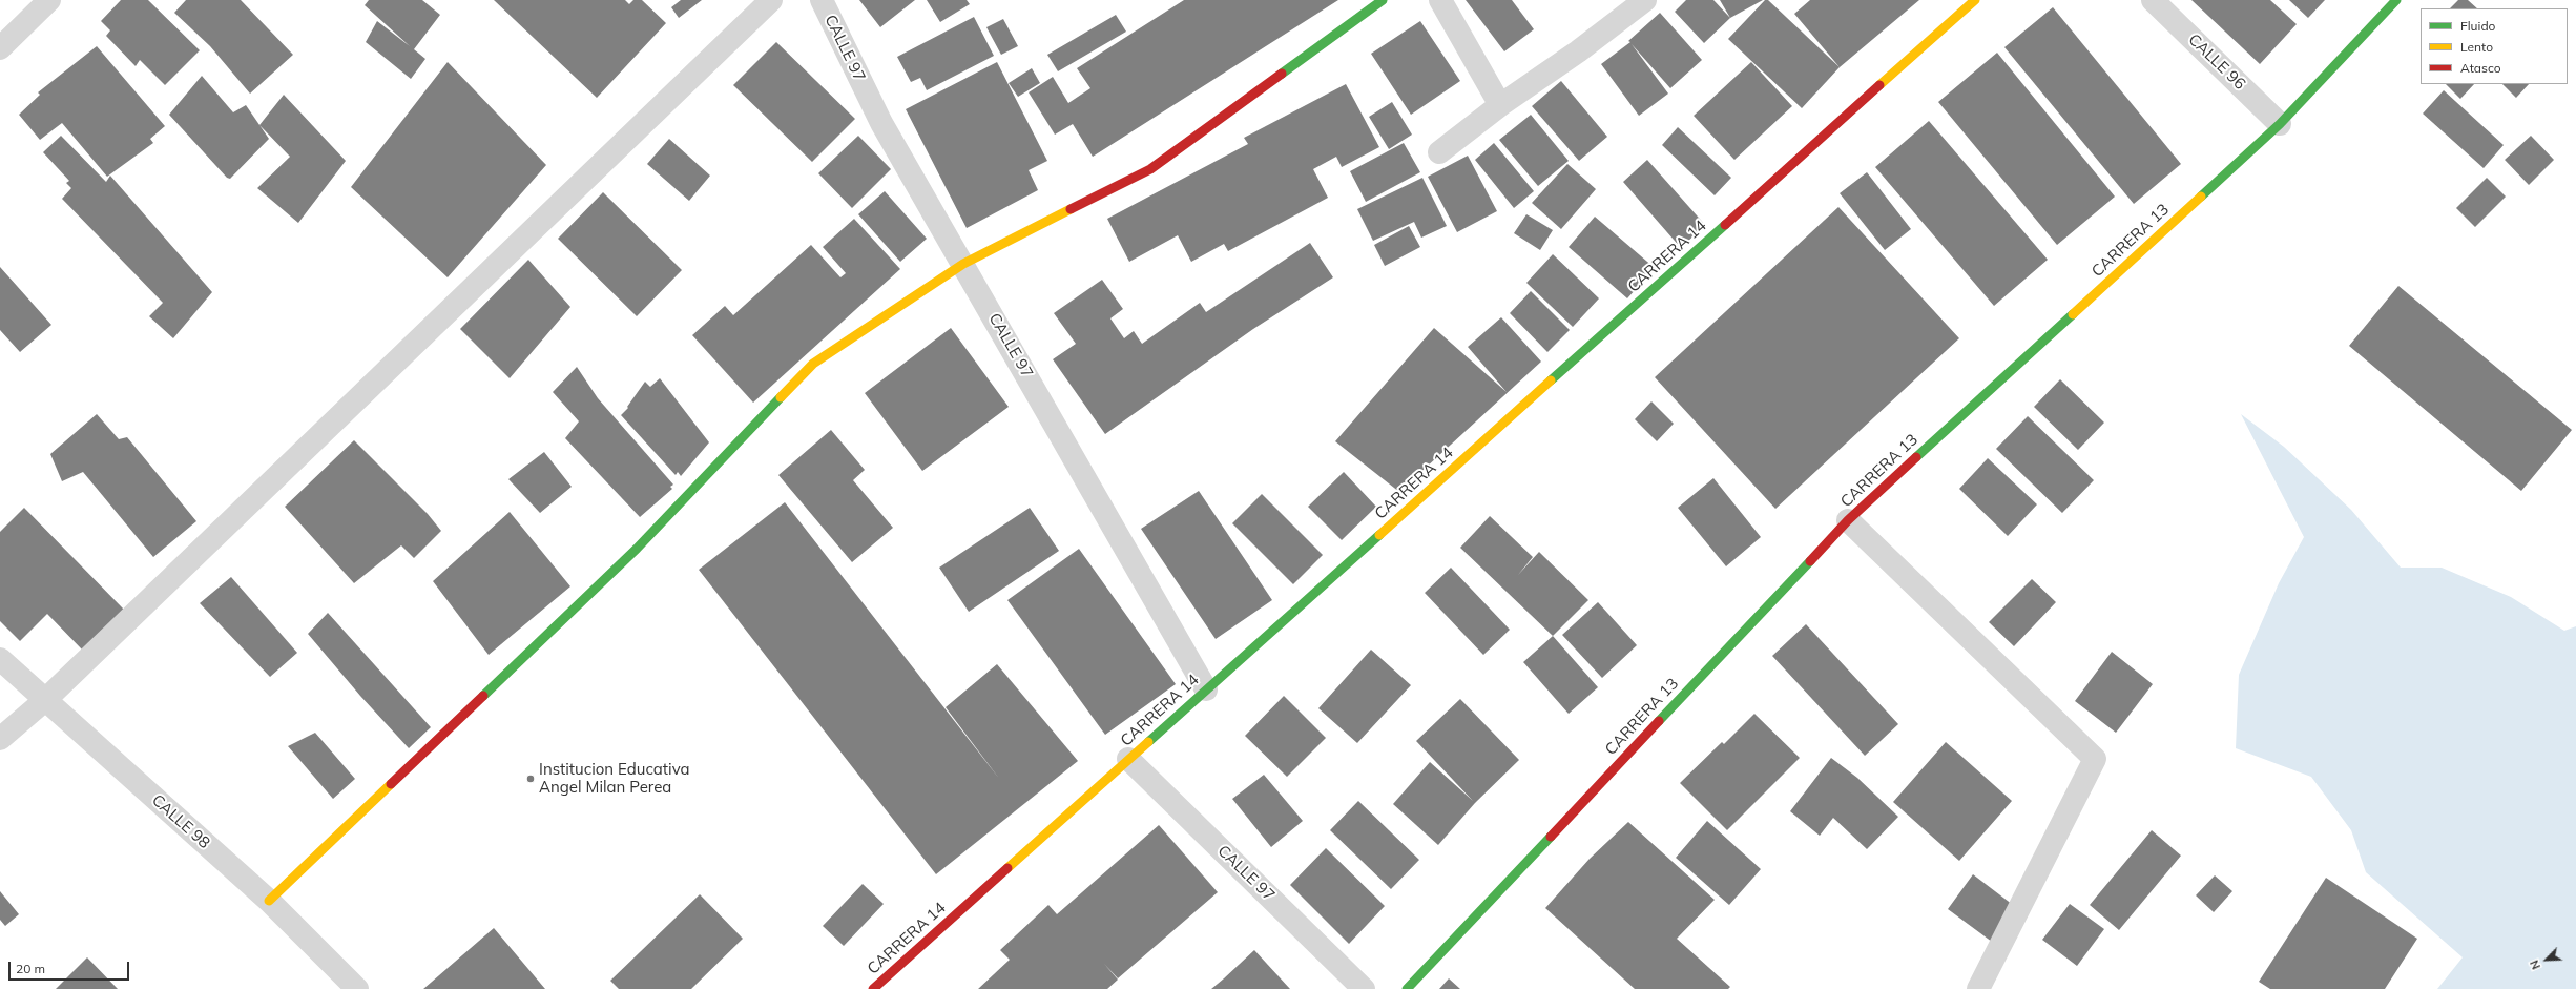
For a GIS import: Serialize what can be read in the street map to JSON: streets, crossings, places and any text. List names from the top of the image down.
{
  "streets": {
    "street": [
      "CALLE 97",
      "CALLE 96",
      "CARRERA 13",
      "CARRERA 14",
      "CALLE 98"
    ]
  },
  "crossings": [
    ["CALLE 97", "CARRERA 14"],
    ["CALLE 96", "CARRERA 13"]
  ],
  "places": ["Institucion Educativa Angel Milan Perea"],
  "legend": ["Fluido", "Lento", "Atasco"],
  "scale_bar": "20 m",
  "north": "bottom left"
}
